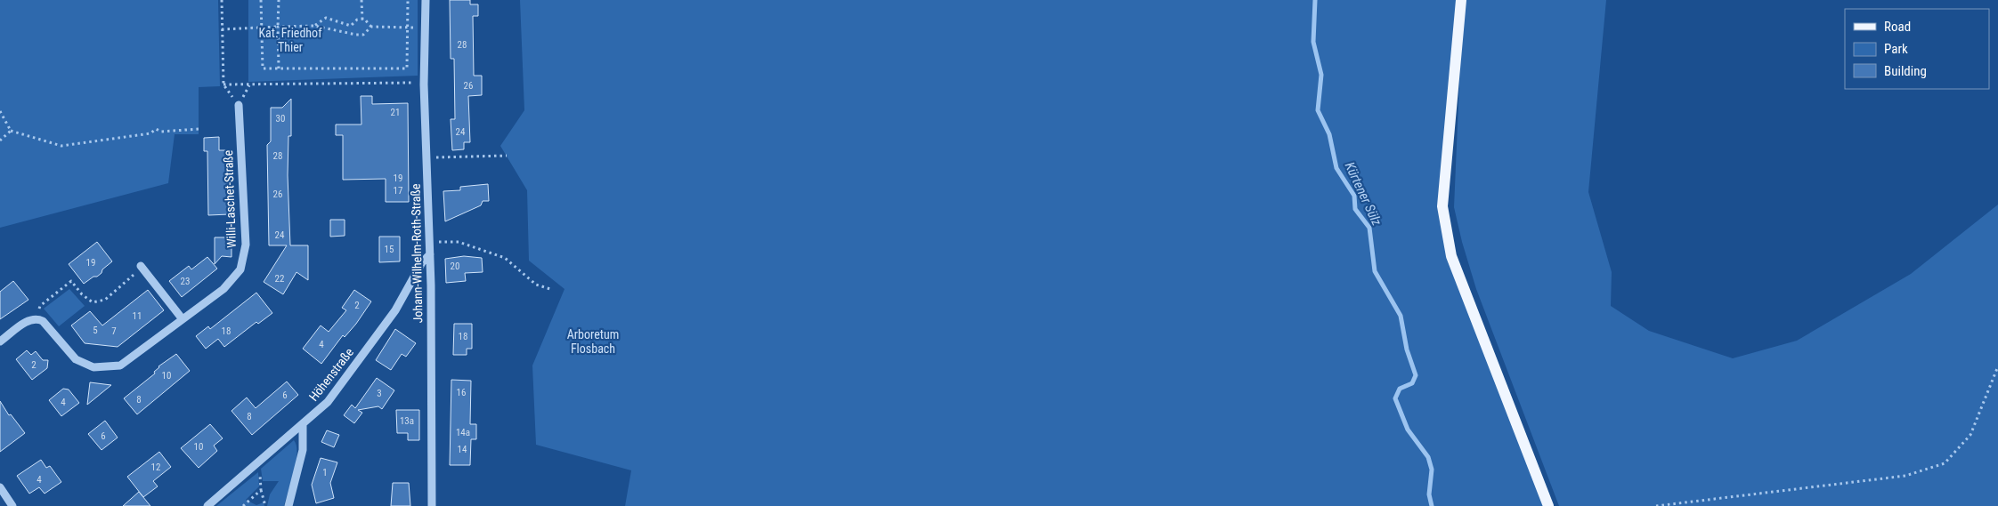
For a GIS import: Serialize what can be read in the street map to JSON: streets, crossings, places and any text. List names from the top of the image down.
{
  "streets": {
    "street": ["Willi-Laschet-Straße", "Johann-Wilhelm-Roth-Straße", "Höhenstraße"]
  },
  "crossings": [
    ["Johann-Wilhelm-Roth-Straße", "Höhenstraße"]
  ],
  "water": ["Kürtener Sülz"],
  "parks": ["Kat. Friedhof Thier", "Arboretum Flosbach"],
  "house_numbers": [
    "28",
    "26",
    "21",
    "30",
    "24",
    "28",
    "19",
    "17",
    "26",
    "24",
    "15",
    "19",
    "20",
    "22",
    "23",
    "2",
    "11",
    "5",
    "7",
    "18",
    "18",
    "4",
    "2",
    "10",
    "16",
    "3",
    "6",
    "8",
    "4",
    "8",
    "13a",
    "14a",
    "6",
    "10",
    "14",
    "12",
    "1",
    "4"
  ],
  "legend": ["Road", "Park", "Building"]
}
